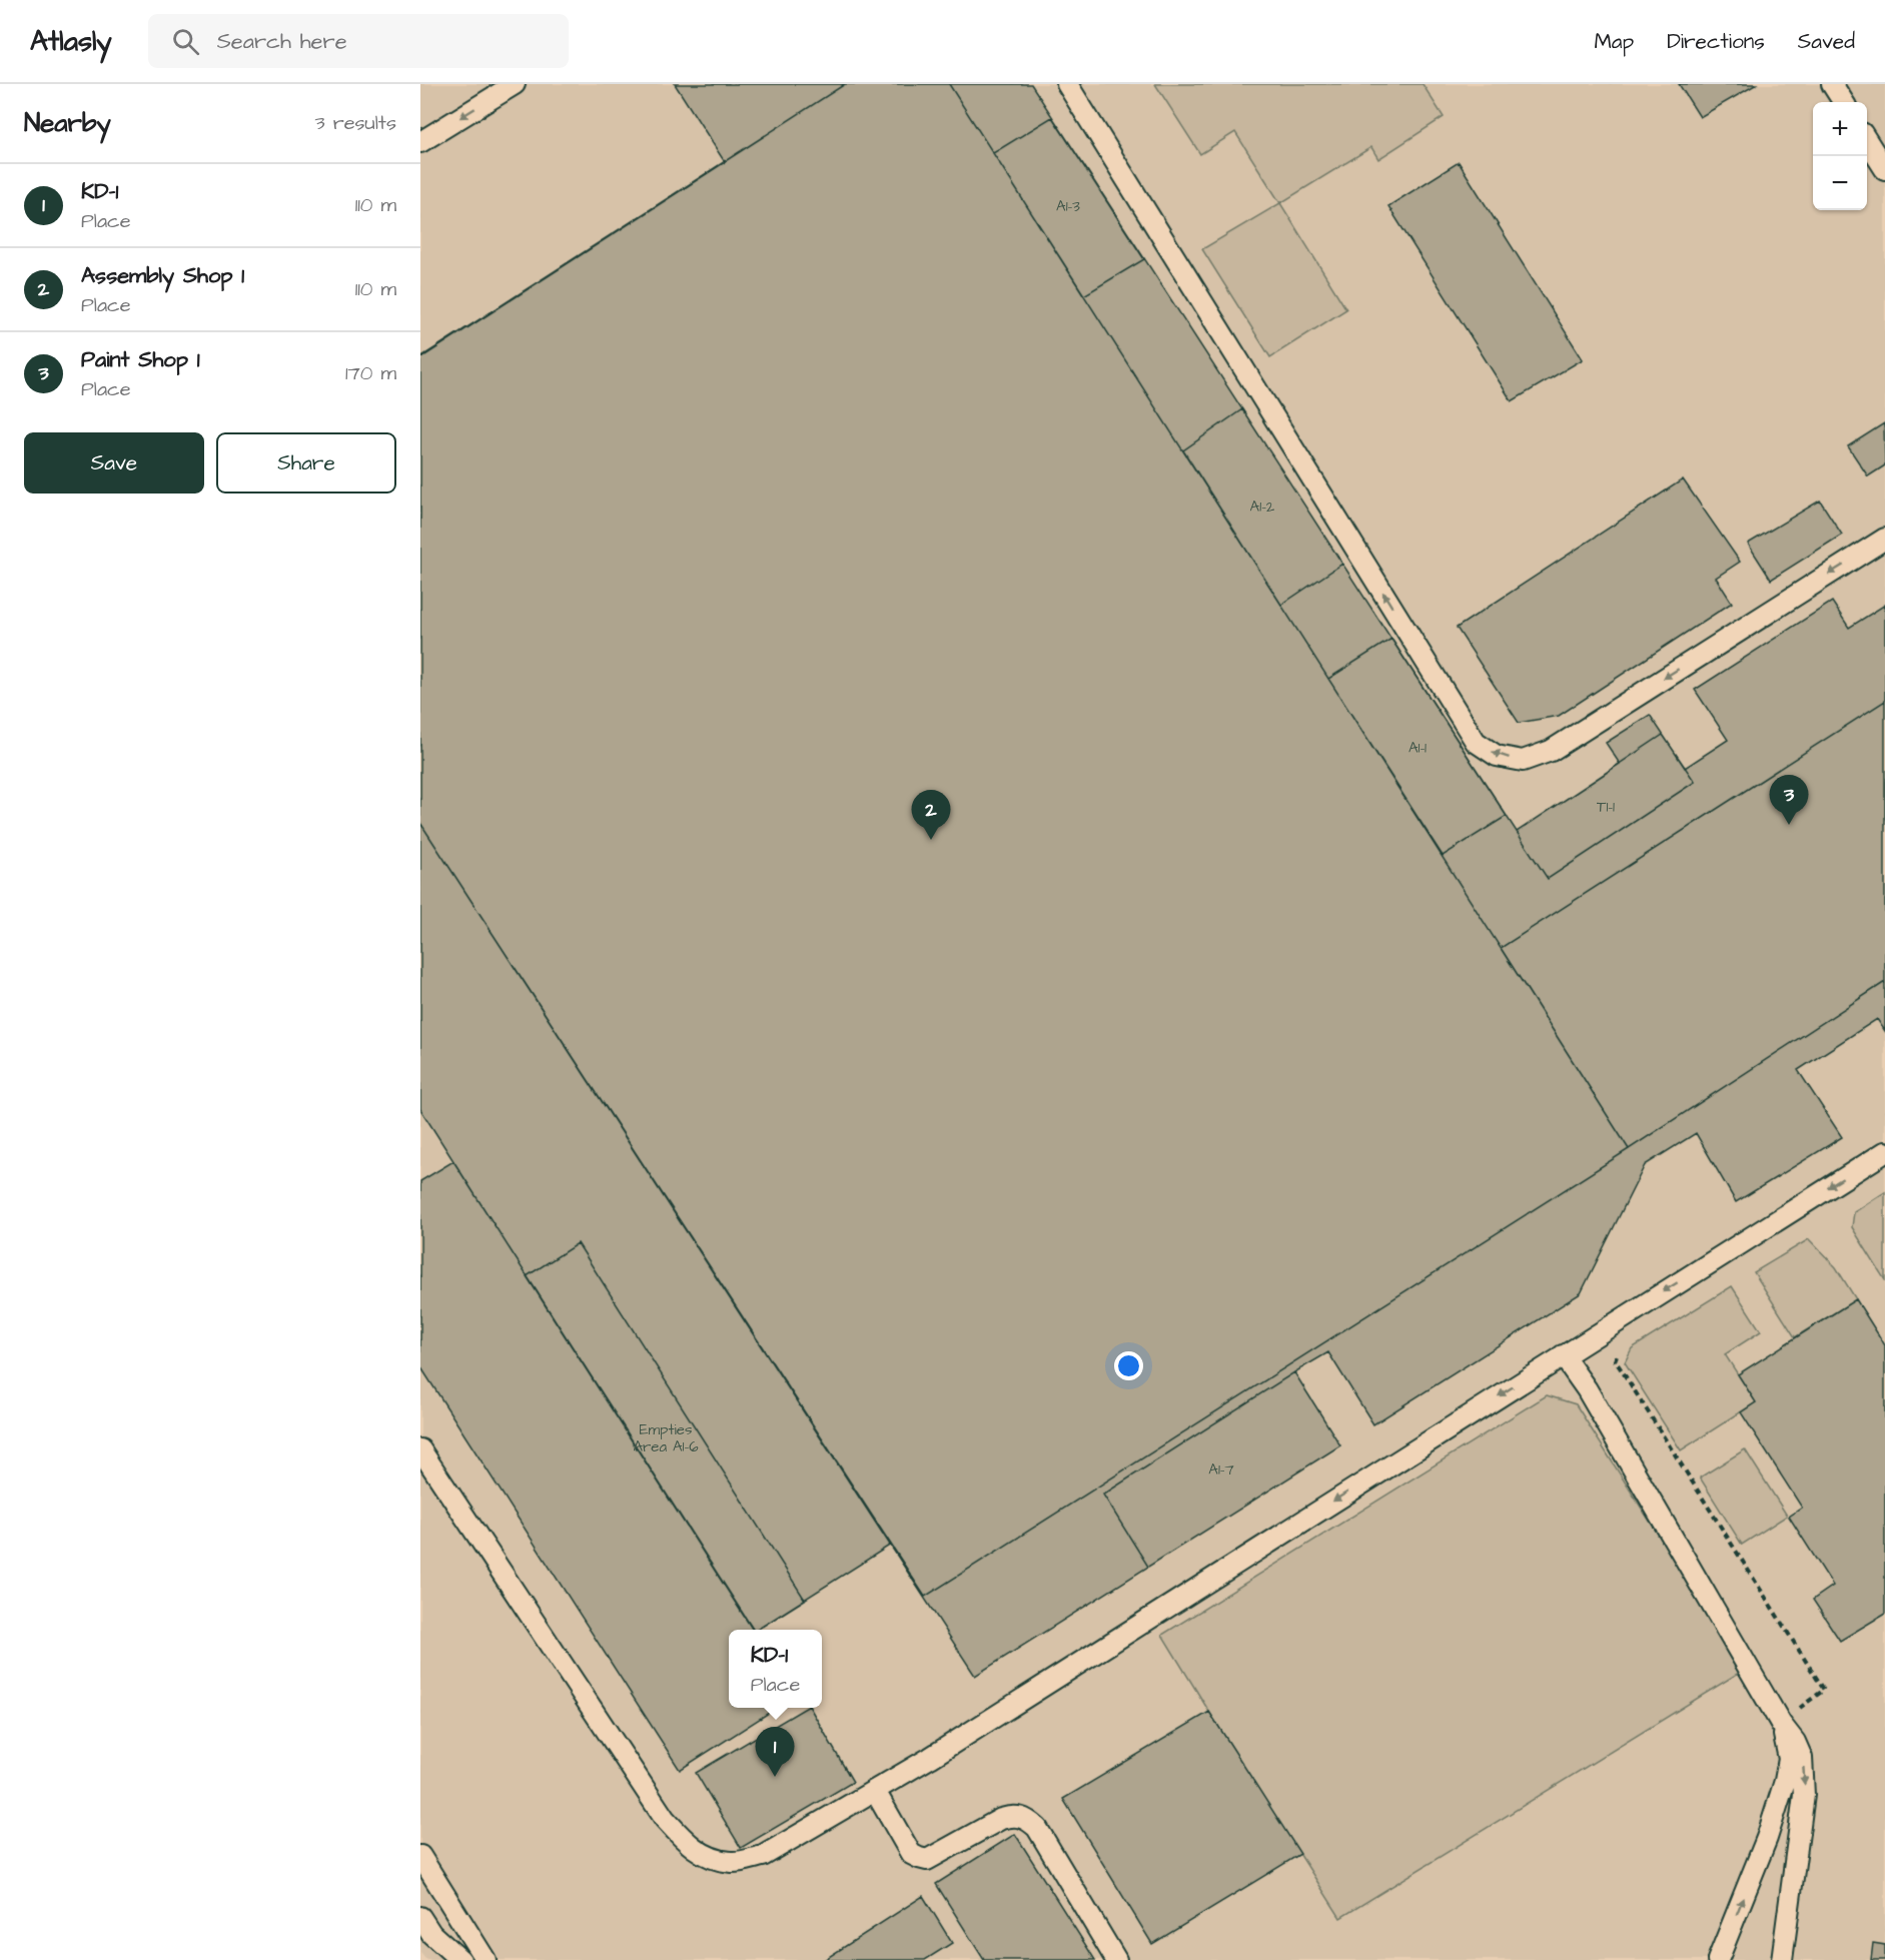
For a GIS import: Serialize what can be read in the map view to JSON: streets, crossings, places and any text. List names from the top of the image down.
{
  "house_numbers": [
    "A1-3",
    "A1-2",
    "A1-1",
    "T1-1",
    "Empties Area A1-6",
    "A1-7"
  ],
  "page": {
    "header": "Atlasly",
    "search": "Search here",
    "nav": ["Map", "Directions", "Saved"],
    "heading": ["Nearby", "3 results"],
    "map_buttons": ["+", "−"],
    "list": [
      {
        "mark": "1",
        "name": "KD-1",
        "note": "Place",
        "value": "110 m"
      },
      {
        "mark": "2",
        "name": "Assembly Shop 1",
        "note": "Place",
        "value": "110 m"
      },
      {
        "mark": "3",
        "name": "Paint Shop 1",
        "note": "Place",
        "value": "170 m"
      }
    ],
    "buttons": ["Save", "Share"],
    "pins": ["3", "2", "1"],
    "popup": ["KD-1", "Place"]
  }
}
